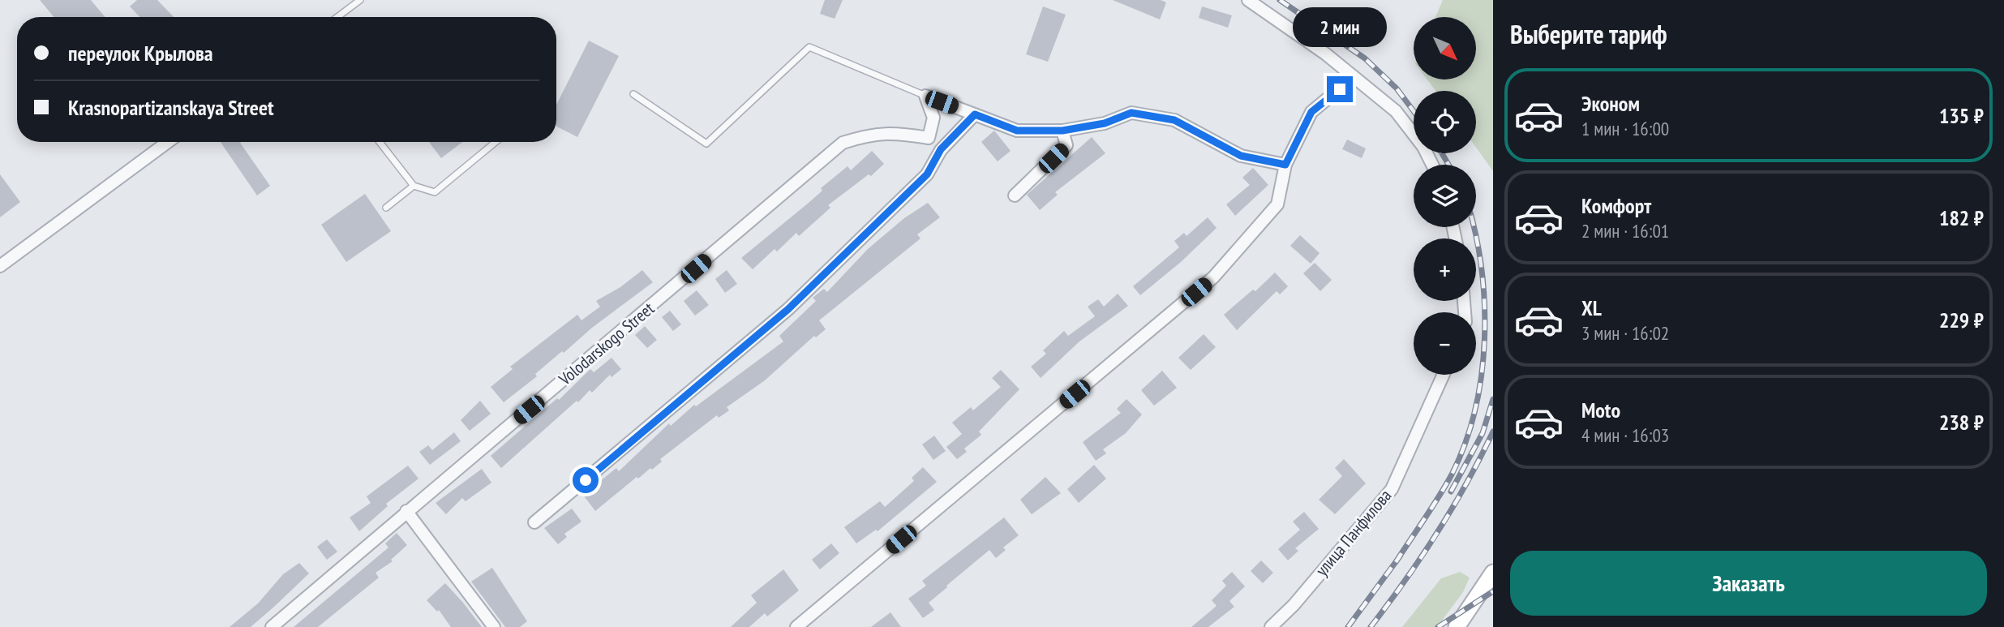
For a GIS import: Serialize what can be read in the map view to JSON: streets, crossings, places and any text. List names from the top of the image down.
{
  "streets": {
    "street": ["Volodarskogo Street", "улица Панфилова"]
  },
  "north": "bottom right",
  "page": {
    "heading": "Выберите тариф",
    "bubble": "2 мин",
    "map_buttons": ["+", "−"],
    "banner": ["переулок Крылова", "Krasnopartizanskaya Street"],
    "list": [
      {
        "name": "Эконом",
        "note": "1 мин · 16:00",
        "value": "135 ₽"
      },
      {
        "name": "Комфорт",
        "note": "2 мин · 16:01",
        "value": "182 ₽"
      },
      {
        "name": "XL",
        "note": "3 мин · 16:02",
        "value": "229 ₽"
      },
      {
        "name": "Moto",
        "note": "4 мин · 16:03",
        "value": "238 ₽"
      }
    ],
    "buttons": "Заказать"
  }
}
